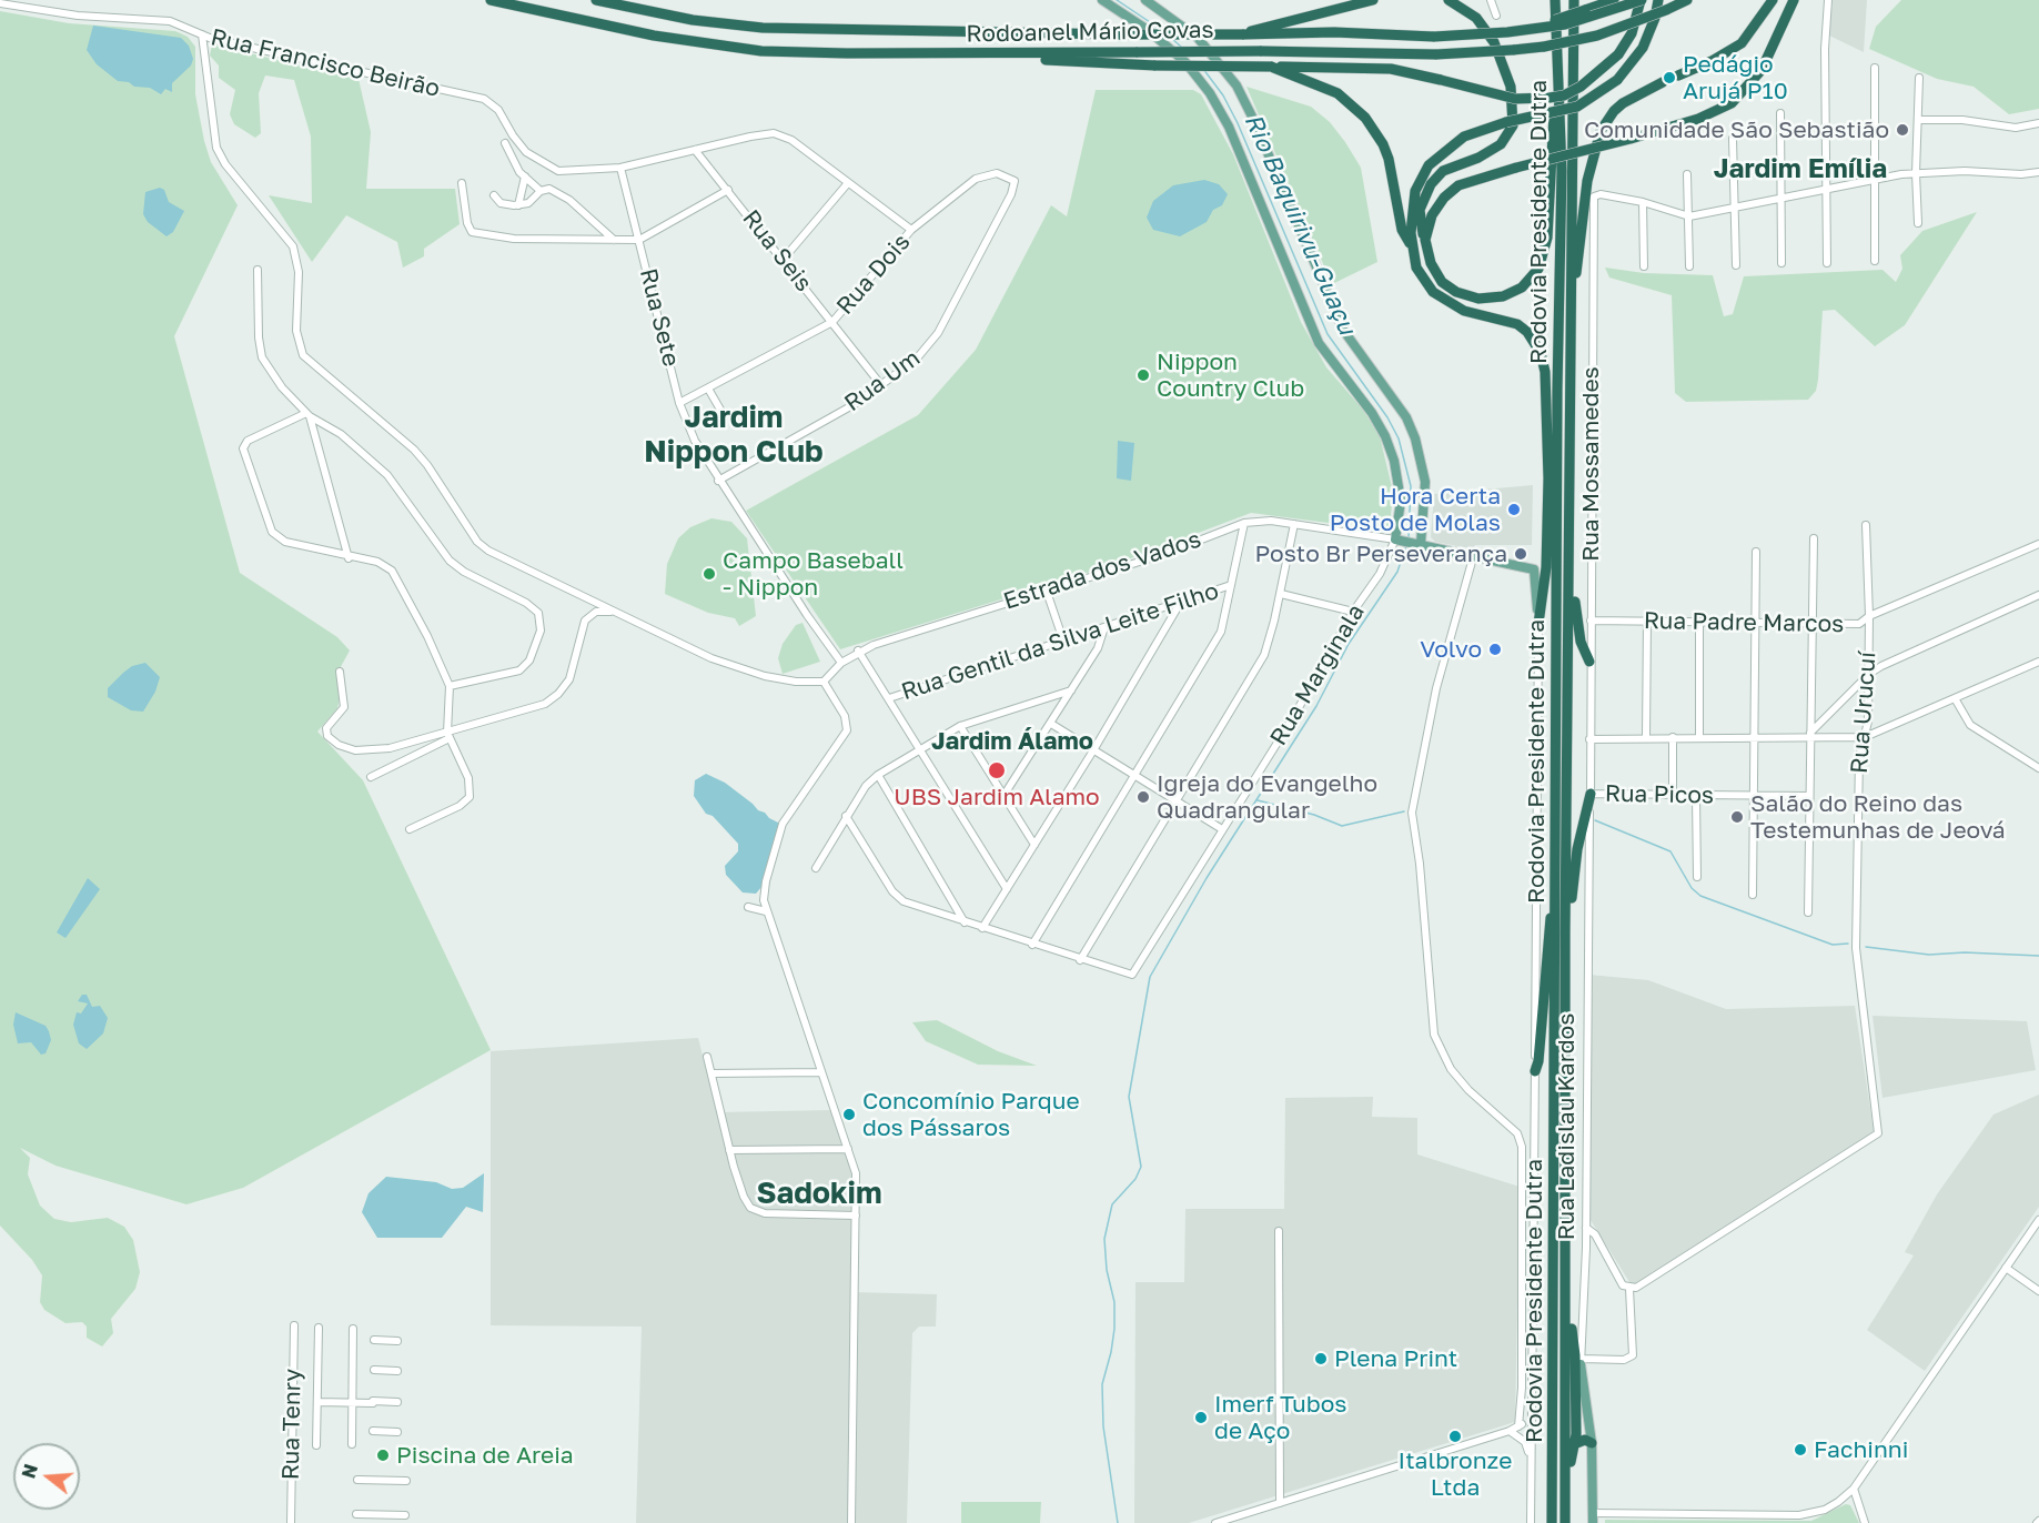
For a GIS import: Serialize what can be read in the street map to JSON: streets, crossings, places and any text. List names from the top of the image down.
{
  "streets": {
    "highway": ["Rodoanel Mário Covas", "Rodovia Presidente Dutra"],
    "street": [
      "Rua Francisco Beirão",
      "Rua Seis",
      "Rua Dois",
      "Rua Sete",
      "Rua Um",
      "Rua Mossamedes",
      "Estrada dos Vados",
      "Rua Padre Marcos",
      "Rua Gentil da Silva Leite Filho",
      "Rua Marginala",
      "Rua Urucuí",
      "Rua Picos",
      "Rua Ladislau Kardos",
      "Rua Tenry"
    ]
  },
  "crossings": [
    ["Rua Francisco Beirão", "Rua Seis"],
    ["Rua Francisco Beirão", "Rua Dois"],
    ["Rua Francisco Beirão", "Rua Sete"],
    ["Rua Seis", "Rua Dois"],
    ["Rua Seis", "Rua Um"],
    ["Rua Dois", "Rua Sete"],
    ["Rua Dois", "Rua Um"],
    ["Rua Sete", "Rua Um"],
    ["Rua Sete", "Estrada dos Vados"],
    ["Rua Mossamedes", "Rua Padre Marcos"],
    ["Rua Mossamedes", "Rua Ladislau Kardos"],
    ["Estrada dos Vados", "Rua Marginala"],
    ["Rua Padre Marcos", "Rua Urucuí"],
    ["Rua Picos", "Rua Ladislau Kardos"]
  ],
  "districts": [
    "Jardim Emília",
    "Jardim Nippon Club",
    "Jardim Álamo",
    "Sadokim"
  ],
  "water": ["Rio Baquirivu-Guaçu"],
  "places": [
    "Pedágio Arujá P10",
    "Comunidade São Sebastião",
    "Nippon Country Club",
    "Hora Certa Posto de Molas",
    "Posto Br Perseverança",
    "Campo Baseball - Nippon",
    "Volvo",
    "UBS Jardim Alamo",
    "Igreja do Evangelho Quadrangular",
    "Salão do Reino das Testemunhas de Jeová",
    "Concomínio Parque dos Pássaros",
    "Plena Print",
    "Imerf Tubos de Aço",
    "Italbronze Ltda",
    "Fachinni",
    "Piscina de Areia"
  ],
  "north": "left"
}
